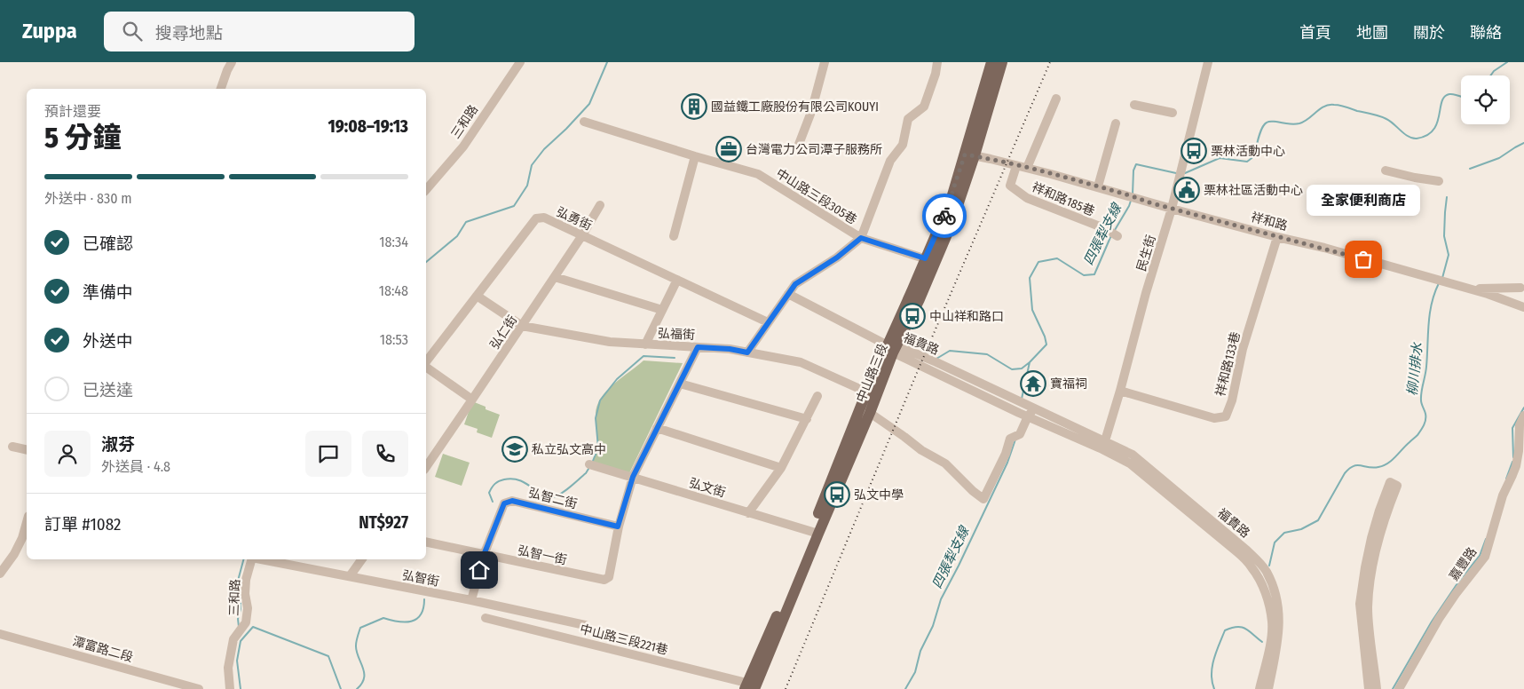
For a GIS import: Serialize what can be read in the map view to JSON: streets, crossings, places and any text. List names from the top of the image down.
{
  "streets": {
    "main road": ["中山路三段"],
    "street": [
      "三和路",
      "中山路三段305巷",
      "祥和路185巷",
      "弘勇街",
      "祥和路",
      "民生街",
      "弘仁街",
      "弘福街",
      "福貴路",
      "祥和路133巷",
      "弘文街",
      "弘智二街",
      "弘智一街",
      "嘉豐路",
      "弘智街",
      "中山路三段221巷",
      "潭富路二段"
    ]
  },
  "crossings": [
    ["中山路三段305巷", "中山路三段"],
    ["祥和路185巷", "祥和路"],
    ["弘勇街", "弘仁街"],
    ["弘勇街", "弘福街"],
    ["祥和路", "民生街"],
    ["祥和路", "祥和路133巷"],
    ["祥和路", "中山路三段"],
    ["民生街", "福貴路"],
    ["民生街", "祥和路133巷"],
    ["弘仁街", "弘福街"],
    ["弘福街", "中山路三段"],
    ["福貴路", "中山路三段"],
    ["中山路三段", "弘文街"],
    ["中山路三段", "中山路三段221巷"],
    ["弘智二街", "弘智一街"],
    ["弘智二街", "弘智街"]
  ],
  "water": ["四張犁支線", "柳川排水"],
  "places": {
    "building": ["國益鐵工廠股份有限公司KOUYI"],
    "office": ["台灣電力公司潭子服務所"],
    "bus stop": ["栗林活動中心", "中山祥和路口", "弘文中學"],
    "public building": ["栗林社區活動中心"],
    "other": ["全家便利商店"],
    "temple": ["寶福祠"],
    "school or university": ["私立弘文高中"]
  },
  "page": {
    "header": "Zuppa",
    "search": "搜尋地點",
    "nav": [
      "首頁",
      "地圖",
      "關於",
      "聯絡"
    ],
    "heading": ["5 分鐘", "預計還要", "19:08–19:13"],
    "panel": [
      "淑芬",
      "外送員 · 4.8",
      "訂單 #1082",
      "NT$927"
    ],
    "bar": "外送中 · 830 m",
    "bubble": "全家便利商店",
    "list": [
      ["已確認", "18:34"],
      ["準備中", "18:48"],
      ["外送中", "18:53"],
      "已送達"
    ]
  }
}
